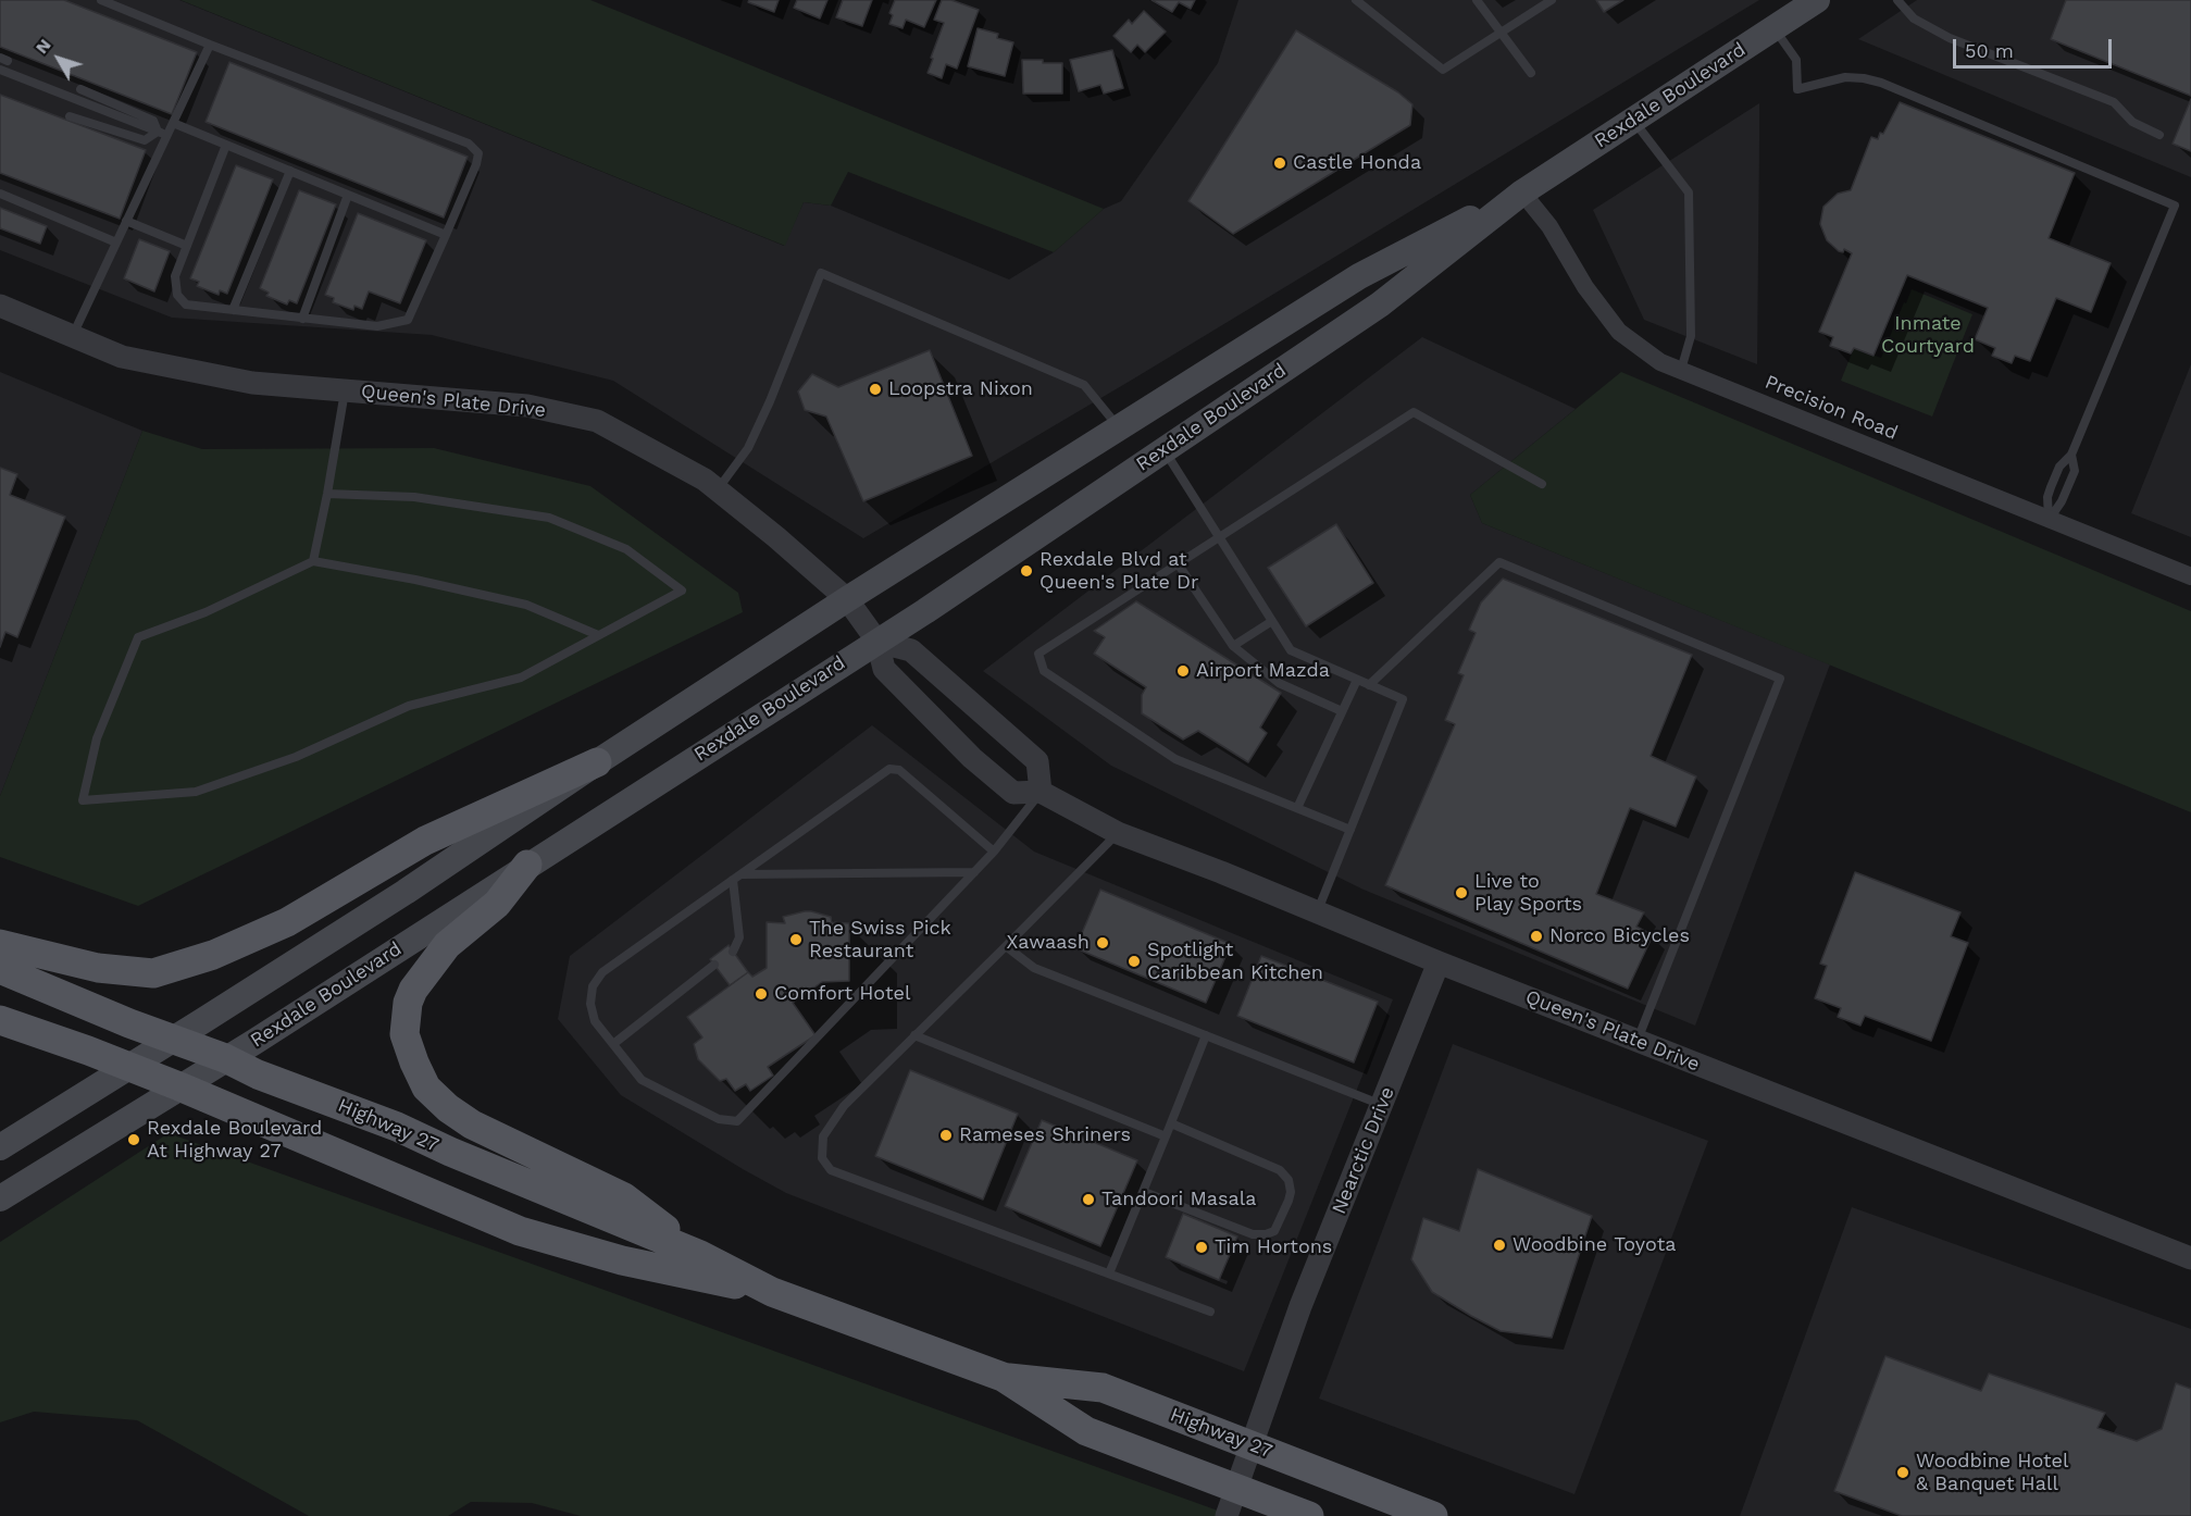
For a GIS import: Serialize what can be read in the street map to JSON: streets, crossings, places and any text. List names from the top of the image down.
{
  "streets": {
    "main road": ["Rexdale Boulevard", "Highway 27"],
    "street": ["Queen's Plate Drive", "Precision Road", "Nearctic Drive"]
  },
  "crossings": [
    ["Rexdale Boulevard", "Queen's Plate Drive"],
    ["Rexdale Boulevard", "Precision Road"],
    ["Rexdale Boulevard", "Highway 27"],
    ["Queen's Plate Drive", "Nearctic Drive"],
    ["Highway 27", "Nearctic Drive"]
  ],
  "parks": ["Inmate Courtyard"],
  "places": [
    "Castle Honda",
    "Loopstra Nixon",
    "Rexdale Blvd at Queen's Plate Dr",
    "Airport Mazda",
    "Live to Play Sports",
    "Norco Bicycles",
    "The Swiss Pick Restaurant",
    "Xawaash",
    "Spotlight Caribbean Kitchen",
    "Comfort Hotel",
    "Rameses Shriners",
    "Rexdale Boulevard At Highway 27",
    "Tandoori Masala",
    "Woodbine Toyota",
    "Tim Hortons",
    "Woodbine Hotel & Banquet Hall"
  ],
  "scale_bar": "50 m",
  "north": "top left"
}
